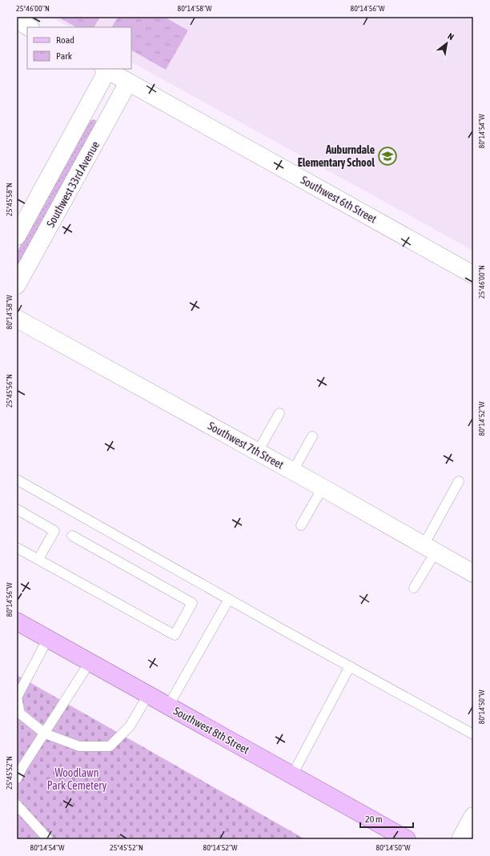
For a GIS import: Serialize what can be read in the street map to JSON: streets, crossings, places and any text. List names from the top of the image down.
{
  "streets": {
    "main road": ["Southwest 8th Street"],
    "street": ["Southwest 33rd Avenue", "Southwest 6th Street", "Southwest 7th Street"]
  },
  "crossings": [
    ["Southwest 33rd Avenue", "Southwest 6th Street"]
  ],
  "parks": ["Woodlawn Park Cemetery"],
  "places": {
    "school or university": ["Auburndale Elementary School"]
  },
  "legend": ["Road", "Park"],
  "scale_bar": "20 m",
  "north": "top right",
  "coordinates": [
    "25°46'00\"N",
    "80°14'58\"W",
    "80°14'56\"W",
    "80°14'54\"W",
    "25°45'58\"N",
    "25°45'56\"N",
    "80°14'52\"W",
    "80°14'50\"W",
    "25°45'52\"N"
  ]
}
